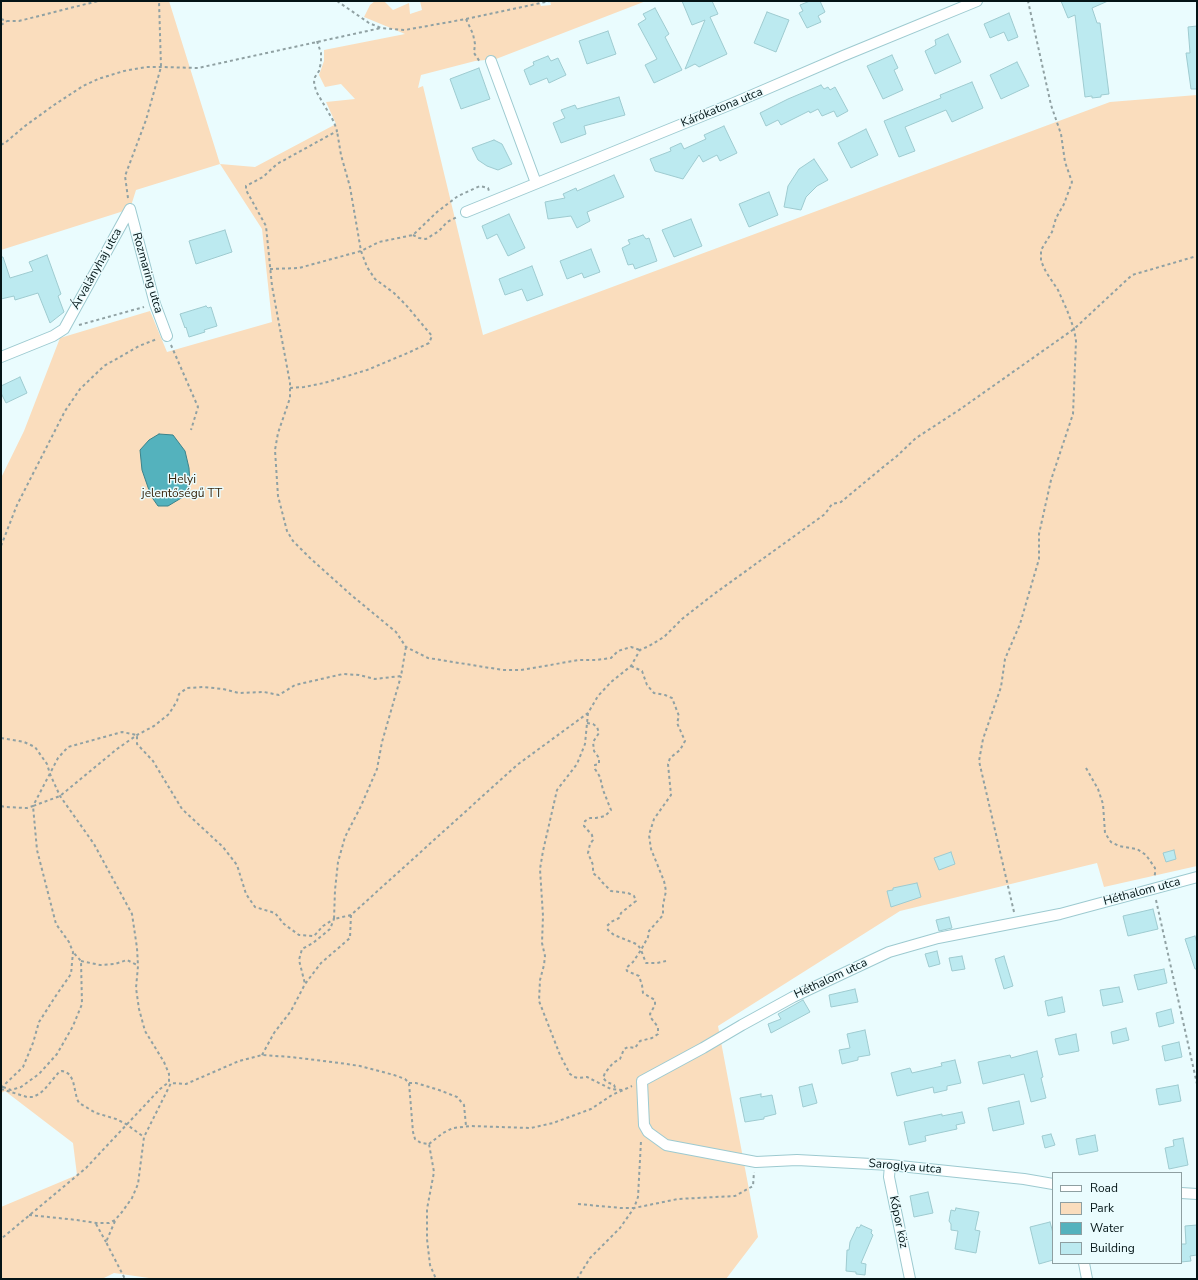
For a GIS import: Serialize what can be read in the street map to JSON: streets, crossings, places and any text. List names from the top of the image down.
{
  "streets": {
    "street": [
      "Kárókatona utca",
      "Árvalányhaj utca",
      "Rozmaring utca",
      "Héthalom utca",
      "Saroglya utca",
      "Kőpor köz"
    ]
  },
  "crossings": [
    ["Árvalányhaj utca", "Rozmaring utca"],
    ["Saroglya utca", "Kőpor köz"]
  ],
  "parks": ["Helyi jelentőségű TT"],
  "legend": [
    "Road",
    "Park",
    "Water",
    "Building"
  ]
}
